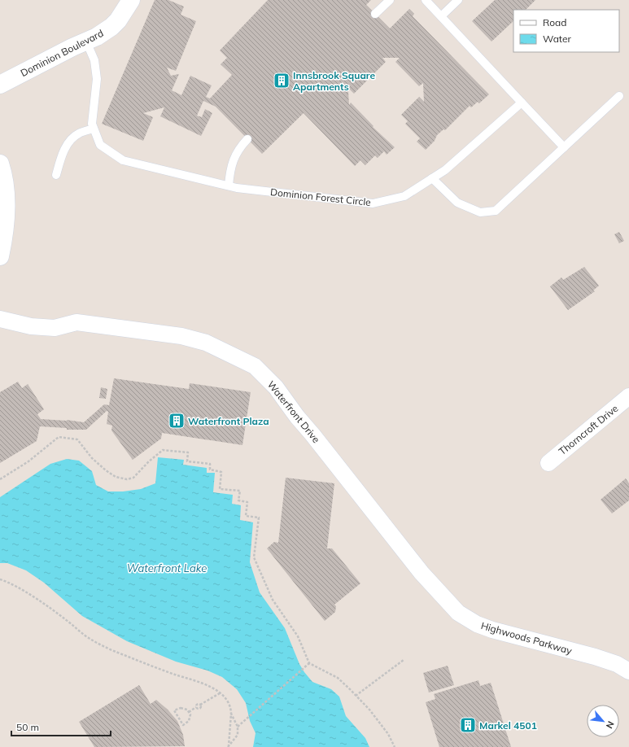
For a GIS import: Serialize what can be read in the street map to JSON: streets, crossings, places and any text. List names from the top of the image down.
{
  "streets": {
    "street": [
      "Dominion Boulevard",
      "Waterfront Drive",
      "Thorncroft Drive",
      "Highwoods Parkway"
    ],
    "lane": ["Dominion Forest Circle"]
  },
  "crossings": [
    ["Dominion Boulevard", "Dominion Forest Circle"],
    ["Waterfront Drive", "Highwoods Parkway"]
  ],
  "water": ["Waterfront Lake"],
  "places": {
    "building": ["Innsbrook Square Apartments", "Waterfront Plaza", "Markel 4501"]
  },
  "legend": ["Road", "Water"],
  "scale_bar": "50 m",
  "north": "bottom right"
}
